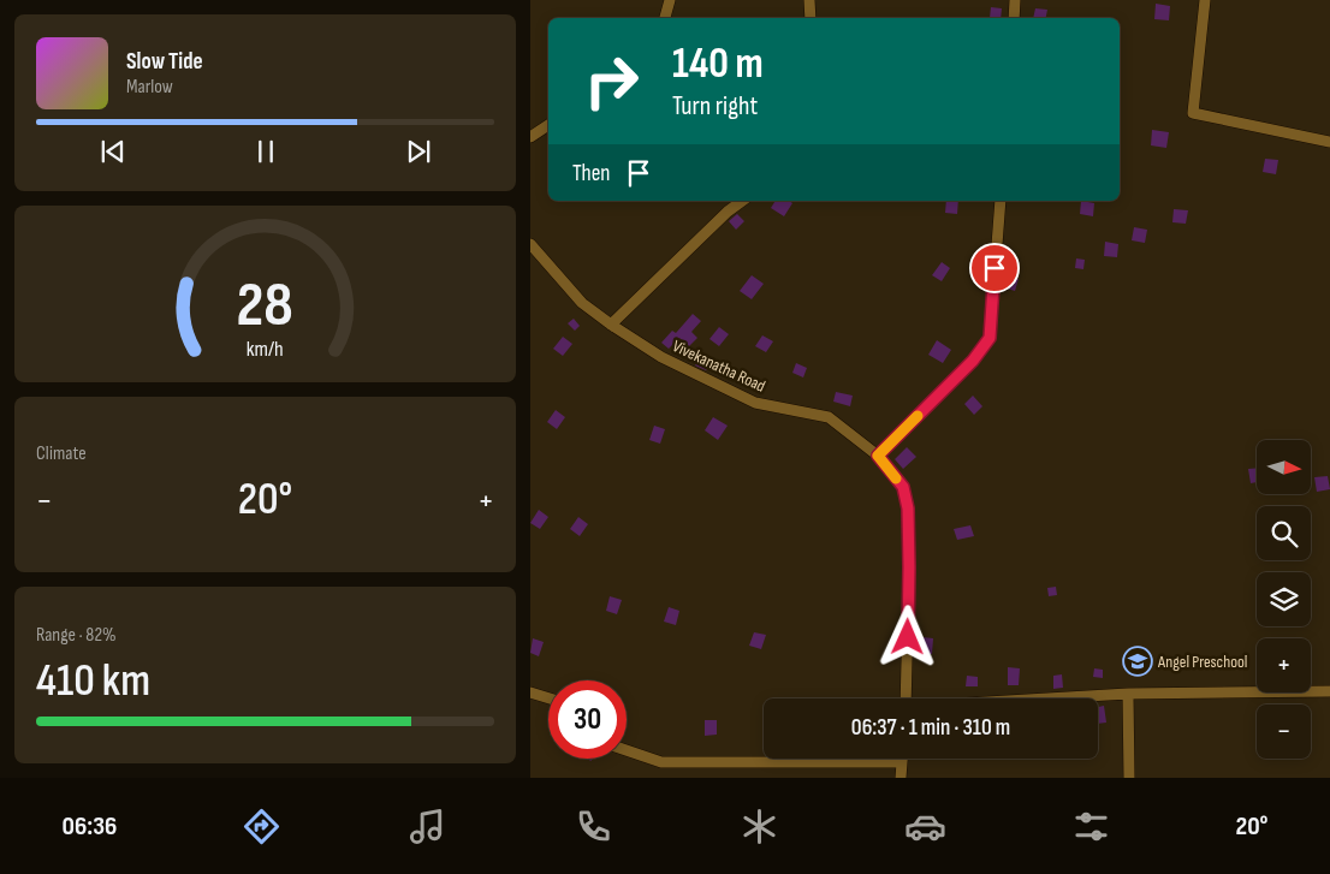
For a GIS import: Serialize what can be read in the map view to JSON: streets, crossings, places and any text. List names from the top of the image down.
{
  "streets": {
    "street": ["Vivekanatha Road"]
  },
  "places": {
    "school or university": ["Angel Preschool"]
  },
  "north": "right",
  "page": {
    "turn": ["140 m", "Turn right"],
    "song": ["Slow Tide", "Marlow"],
    "then": "Then",
    "tile": [
      "Climate",
      ["Range · 82%", "410 km"]
    ],
    "map_buttons": ["+", "−"],
    "heat": ["−", "20°", "+"],
    "limit": "30",
    "trip": "06:37 · 1 min · 310 m",
    "tabs": ["06:36", "20°"],
    "gauge": ["28", "km/h"]
  }
}
